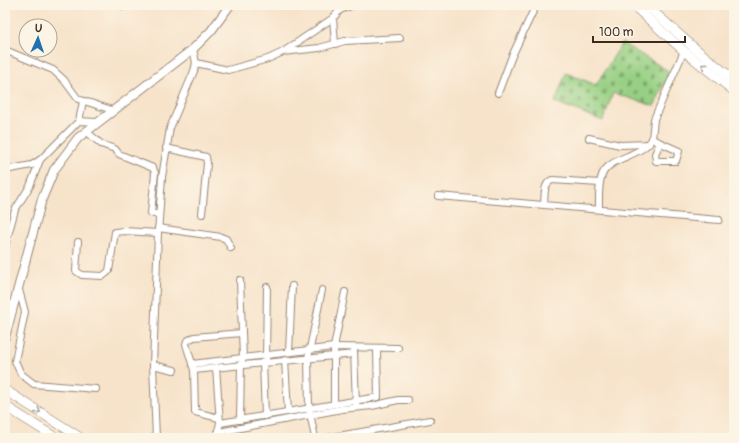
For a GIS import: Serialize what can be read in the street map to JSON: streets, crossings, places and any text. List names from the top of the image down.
{
  "scale_bar": "100 m",
  "north": "top"
}
